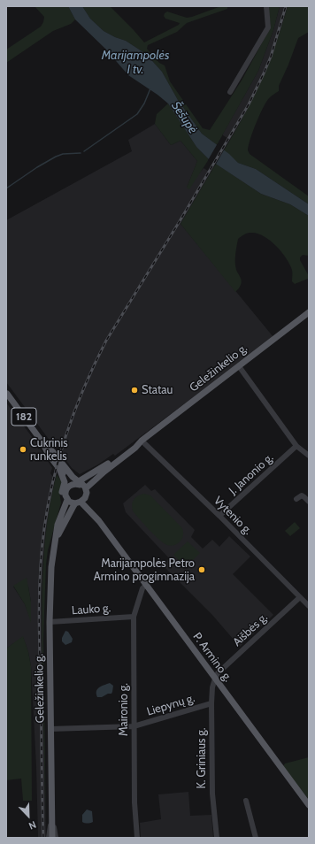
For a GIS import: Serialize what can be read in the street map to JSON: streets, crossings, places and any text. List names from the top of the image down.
{
  "streets": {
    "main road": ["Geležinkelio g.", "182", "P. Armino g."],
    "street": [
      "J. Janonio g.",
      "Vytenio g.",
      "Lauko g.",
      "Aišbės g.",
      "Liepynų g.",
      "Maironio g.",
      "K. Griniaus g."
    ]
  },
  "crossings": [
    ["Geležinkelio g.", "182"],
    ["Geležinkelio g.", "Vytenio g."],
    ["Geležinkelio g.", "Lauko g."],
    ["Geležinkelio g.", "P. Armino g."],
    ["Geležinkelio g.", "Liepynų g."],
    ["182", "P. Armino g."],
    ["J. Janonio g.", "Vytenio g."],
    ["Vytenio g.", "Aišbės g."],
    ["Lauko g.", "Maironio g."],
    ["Aišbės g.", "P. Armino g."],
    ["Aišbės g.", "K. Griniaus g."],
    ["P. Armino g.", "Maironio g."],
    ["P. Armino g.", "K. Griniaus g."],
    ["Liepynų g.", "Maironio g."],
    ["Liepynų g.", "K. Griniaus g."]
  ],
  "water": ["Marijampolės I tv.", "Šešupė"],
  "places": ["Statau", "Cukrinis runkelis", "Marijampolės Petro Armino progimnazija"],
  "north": "bottom right"
}
